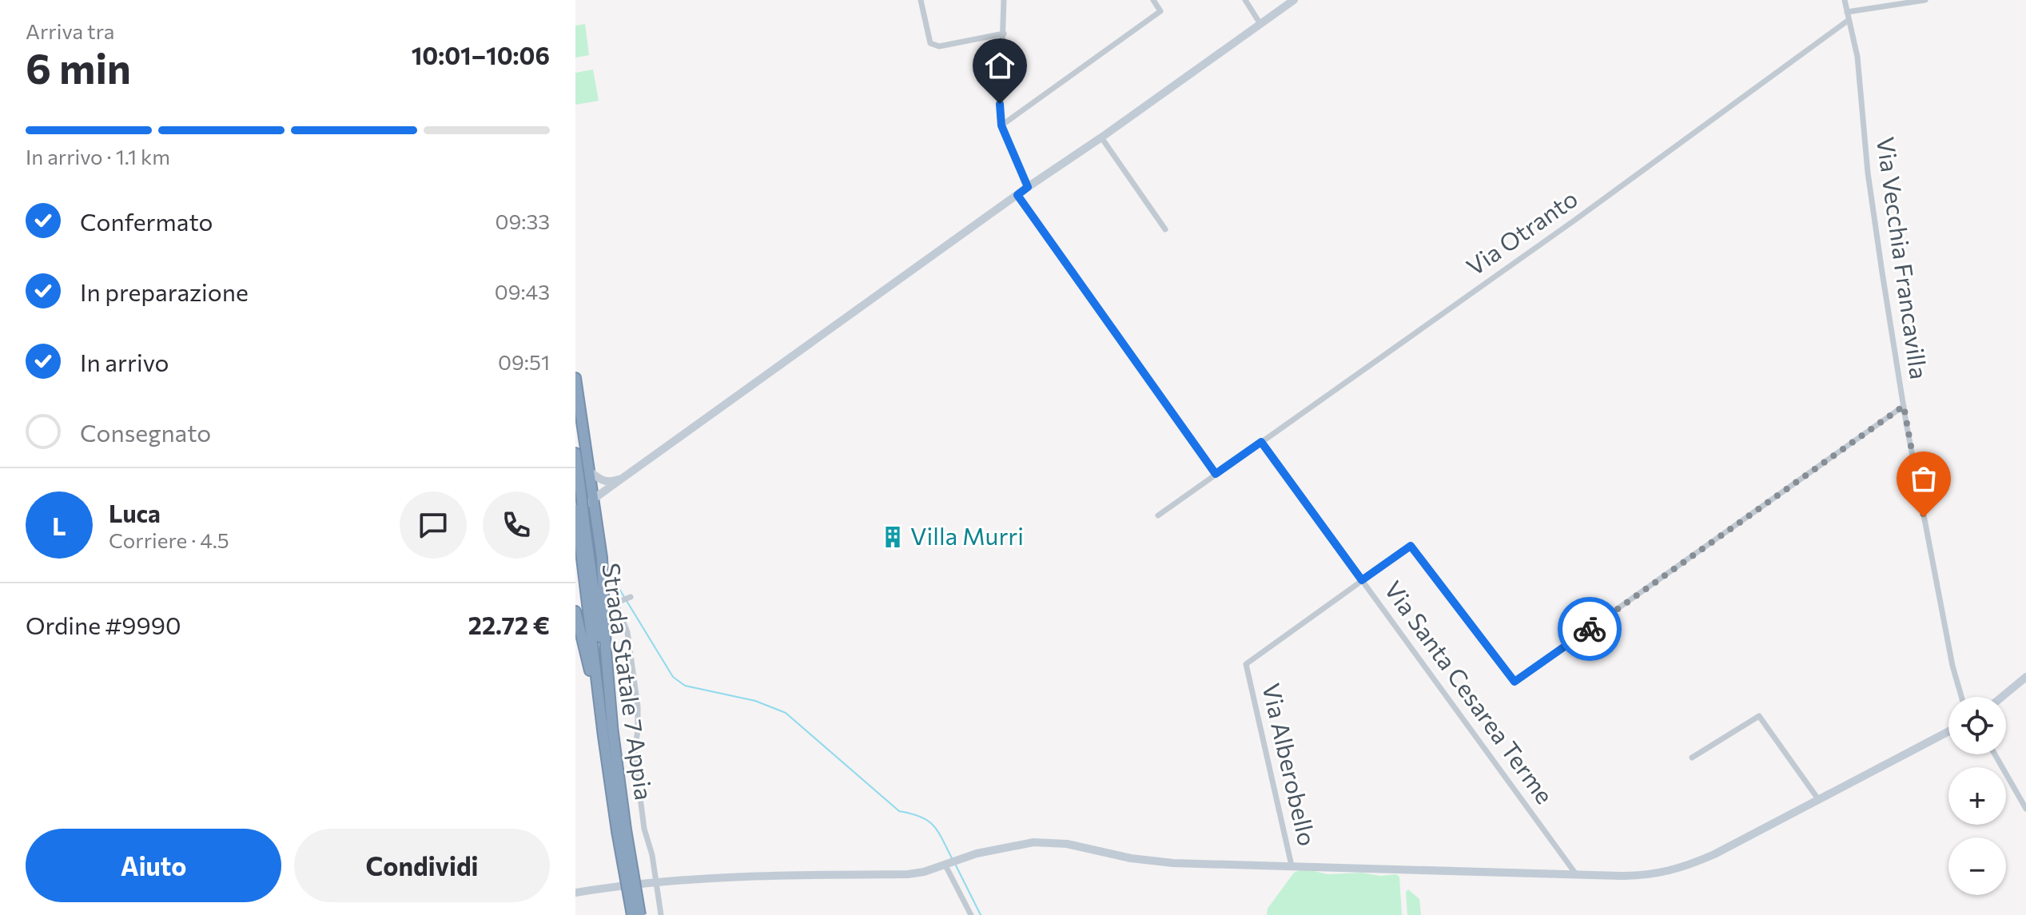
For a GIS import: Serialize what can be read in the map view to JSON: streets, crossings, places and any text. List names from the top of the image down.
{
  "streets": {
    "highway": ["Strada Statale 7 Appia"],
    "street": [
      "Via Otranto",
      "Via Vecchia Francavilla",
      "Via Santa Cesarea Terme",
      "Via Alberobello"
    ]
  },
  "crossings": [
    ["Via Otranto", "Via Vecchia Francavilla"],
    ["Via Otranto", "Via Santa Cesarea Terme"],
    ["Via Vecchia Francavilla", "Via Alberobello"],
    ["Via Santa Cesarea Terme", "Via Alberobello"]
  ],
  "places": {
    "building": ["Villa Murri"]
  },
  "page": {
    "heading": ["6 min", "Arriva tra", "10:01–10:06"],
    "panel": [
      "Luca",
      "Corriere · 4.5",
      "Ordine #9990",
      "22.72 €"
    ],
    "bar": "In arrivo · 1.1 km",
    "list": [
      ["Confermato", "09:33"],
      ["In preparazione", "09:43"],
      ["In arrivo", "09:51"],
      "Consegnato"
    ],
    "round": "L",
    "map_buttons": ["+", "−"],
    "buttons": ["Aiuto", "Condividi"]
  }
}
